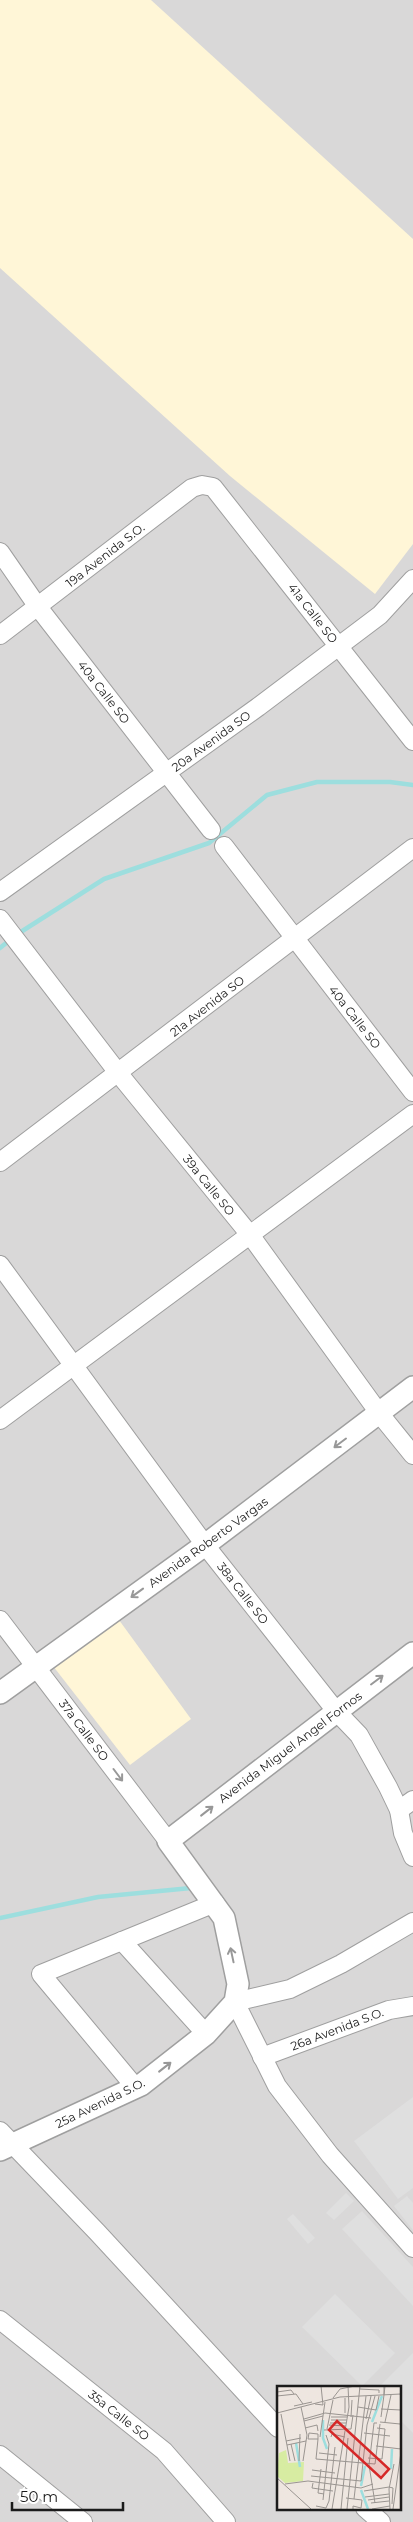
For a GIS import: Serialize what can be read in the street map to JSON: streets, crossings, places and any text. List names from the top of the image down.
{
  "streets": {
    "street": [
      "19a Avenida S.O.",
      "41a Calle SO",
      "40a Calle SO",
      "20a Avenida SO",
      "21a Avenida SO",
      "39a Calle SO",
      "Avenida Roberto Vargas",
      "38a Calle SO",
      "37a Calle SO",
      "Avenida Miguel Angel Fornos",
      "26a Avenida S.O.",
      "25a Avenida S.O.",
      "35a Calle SO"
    ]
  },
  "crossings": [
    ["19a Avenida S.O.", "41a Calle SO"],
    ["19a Avenida S.O.", "40a Calle SO"],
    ["41a Calle SO", "20a Avenida SO"],
    ["40a Calle SO", "20a Avenida SO"],
    ["40a Calle SO", "21a Avenida SO"],
    ["21a Avenida SO", "39a Calle SO"],
    ["39a Calle SO", "Avenida Roberto Vargas"],
    ["Avenida Roberto Vargas", "38a Calle SO"],
    ["Avenida Roberto Vargas", "37a Calle SO"],
    ["38a Calle SO", "Avenida Miguel Angel Fornos"],
    ["37a Calle SO", "Avenida Miguel Angel Fornos"]
  ],
  "one_way": ["Avenida Roberto Vargas", "37a Calle SO", "Avenida Miguel Angel Fornos"],
  "scale_bar": "50 m"
}
